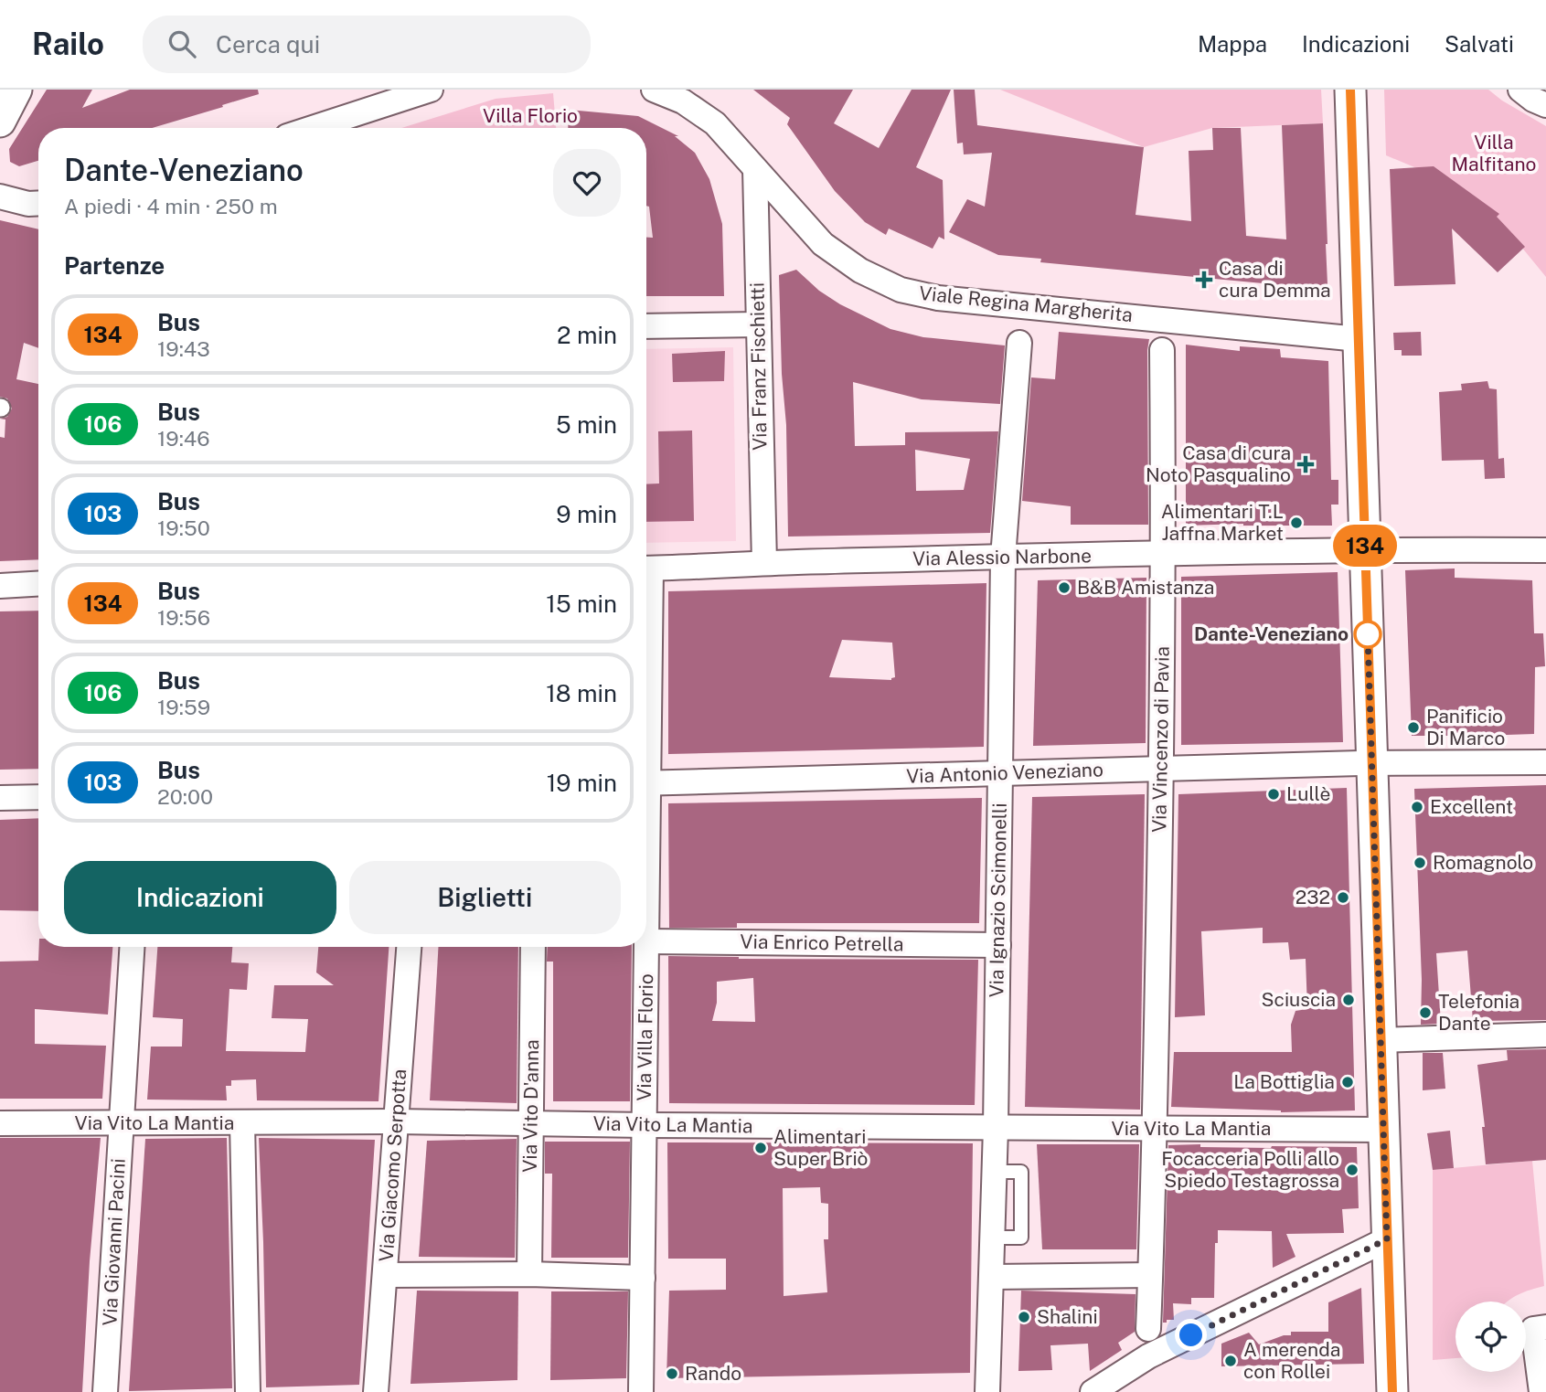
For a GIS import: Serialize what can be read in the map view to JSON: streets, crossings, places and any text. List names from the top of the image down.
{
  "streets": {
    "street": [
      "Viale Regina Margherita",
      "Via Franz Fischietti",
      "Via Alessio Narbone",
      "Via Vincenzo di Pavia",
      "Via Antonio Veneziano",
      "Via Ignazio Scimonelli",
      "Via Enrico Petrella",
      "Via Villa Florio",
      "Via Vito D'anna",
      "Via Vito La Mantia",
      "Via Giacomo Serpotta",
      "Via Giovanni Pacini"
    ]
  },
  "crossings": [
    ["Viale Regina Margherita", "Via Franz Fischietti"],
    ["Via Franz Fischietti", "Via Alessio Narbone"],
    ["Via Alessio Narbone", "Via Vincenzo di Pavia"],
    ["Via Alessio Narbone", "Via Ignazio Scimonelli"],
    ["Via Vincenzo di Pavia", "Via Antonio Veneziano"],
    ["Via Vincenzo di Pavia", "Via Vito La Mantia"],
    ["Via Antonio Veneziano", "Via Ignazio Scimonelli"],
    ["Via Ignazio Scimonelli", "Via Enrico Petrella"],
    ["Via Ignazio Scimonelli", "Via Vito La Mantia"],
    ["Via Villa Florio", "Via Vito La Mantia"],
    ["Via Vito D'anna", "Via Vito La Mantia"],
    ["Via Vito La Mantia", "Via Giacomo Serpotta"],
    ["Via Vito La Mantia", "Via Giovanni Pacini"]
  ],
  "parks": ["Villa Florio", "Villa Malfitano"],
  "places": {
    "health": ["Casa di cura Demma", "Casa di cura Noto Pasqualino"],
    "other": [
      "Alimentari T.L Jaffna Market",
      "B&B Amistanza",
      "Dante-Veneziano",
      "Panificio Di Marco",
      "Lullè",
      "Excellent",
      "Romagnolo",
      "232",
      "Sciuscia",
      "Telefonia Dante",
      "La Bottiglia",
      "Alimentari Super Briò",
      "Focacceria Polli allo Spiedo Testagrossa",
      "Shalini",
      "A merenda con Rollei",
      "Rando"
    ]
  },
  "lines": ["bus line 134"],
  "page": {
    "header": "Railo",
    "search": "Cerca qui",
    "nav": ["Mappa", "Indicazioni", "Salvati"],
    "on_map": "134",
    "heading": [
      ["Dante-Veneziano", "A piedi · 4 min · 250 m"],
      "Partenze"
    ],
    "list": [
      {
        "mark": "134",
        "name": "Bus",
        "note": "19:43",
        "value": "2 min"
      },
      {
        "mark": "106",
        "name": "Bus",
        "note": "19:46",
        "value": "5 min"
      },
      {
        "mark": "103",
        "name": "Bus",
        "note": "19:50",
        "value": "9 min"
      },
      {
        "mark": "134",
        "name": "Bus",
        "note": "19:56",
        "value": "15 min"
      },
      {
        "mark": "106",
        "name": "Bus",
        "note": "19:59",
        "value": "18 min"
      },
      {
        "mark": "103",
        "name": "Bus",
        "note": "20:00",
        "value": "19 min"
      }
    ],
    "buttons": ["Indicazioni", "Biglietti"]
  }
}
